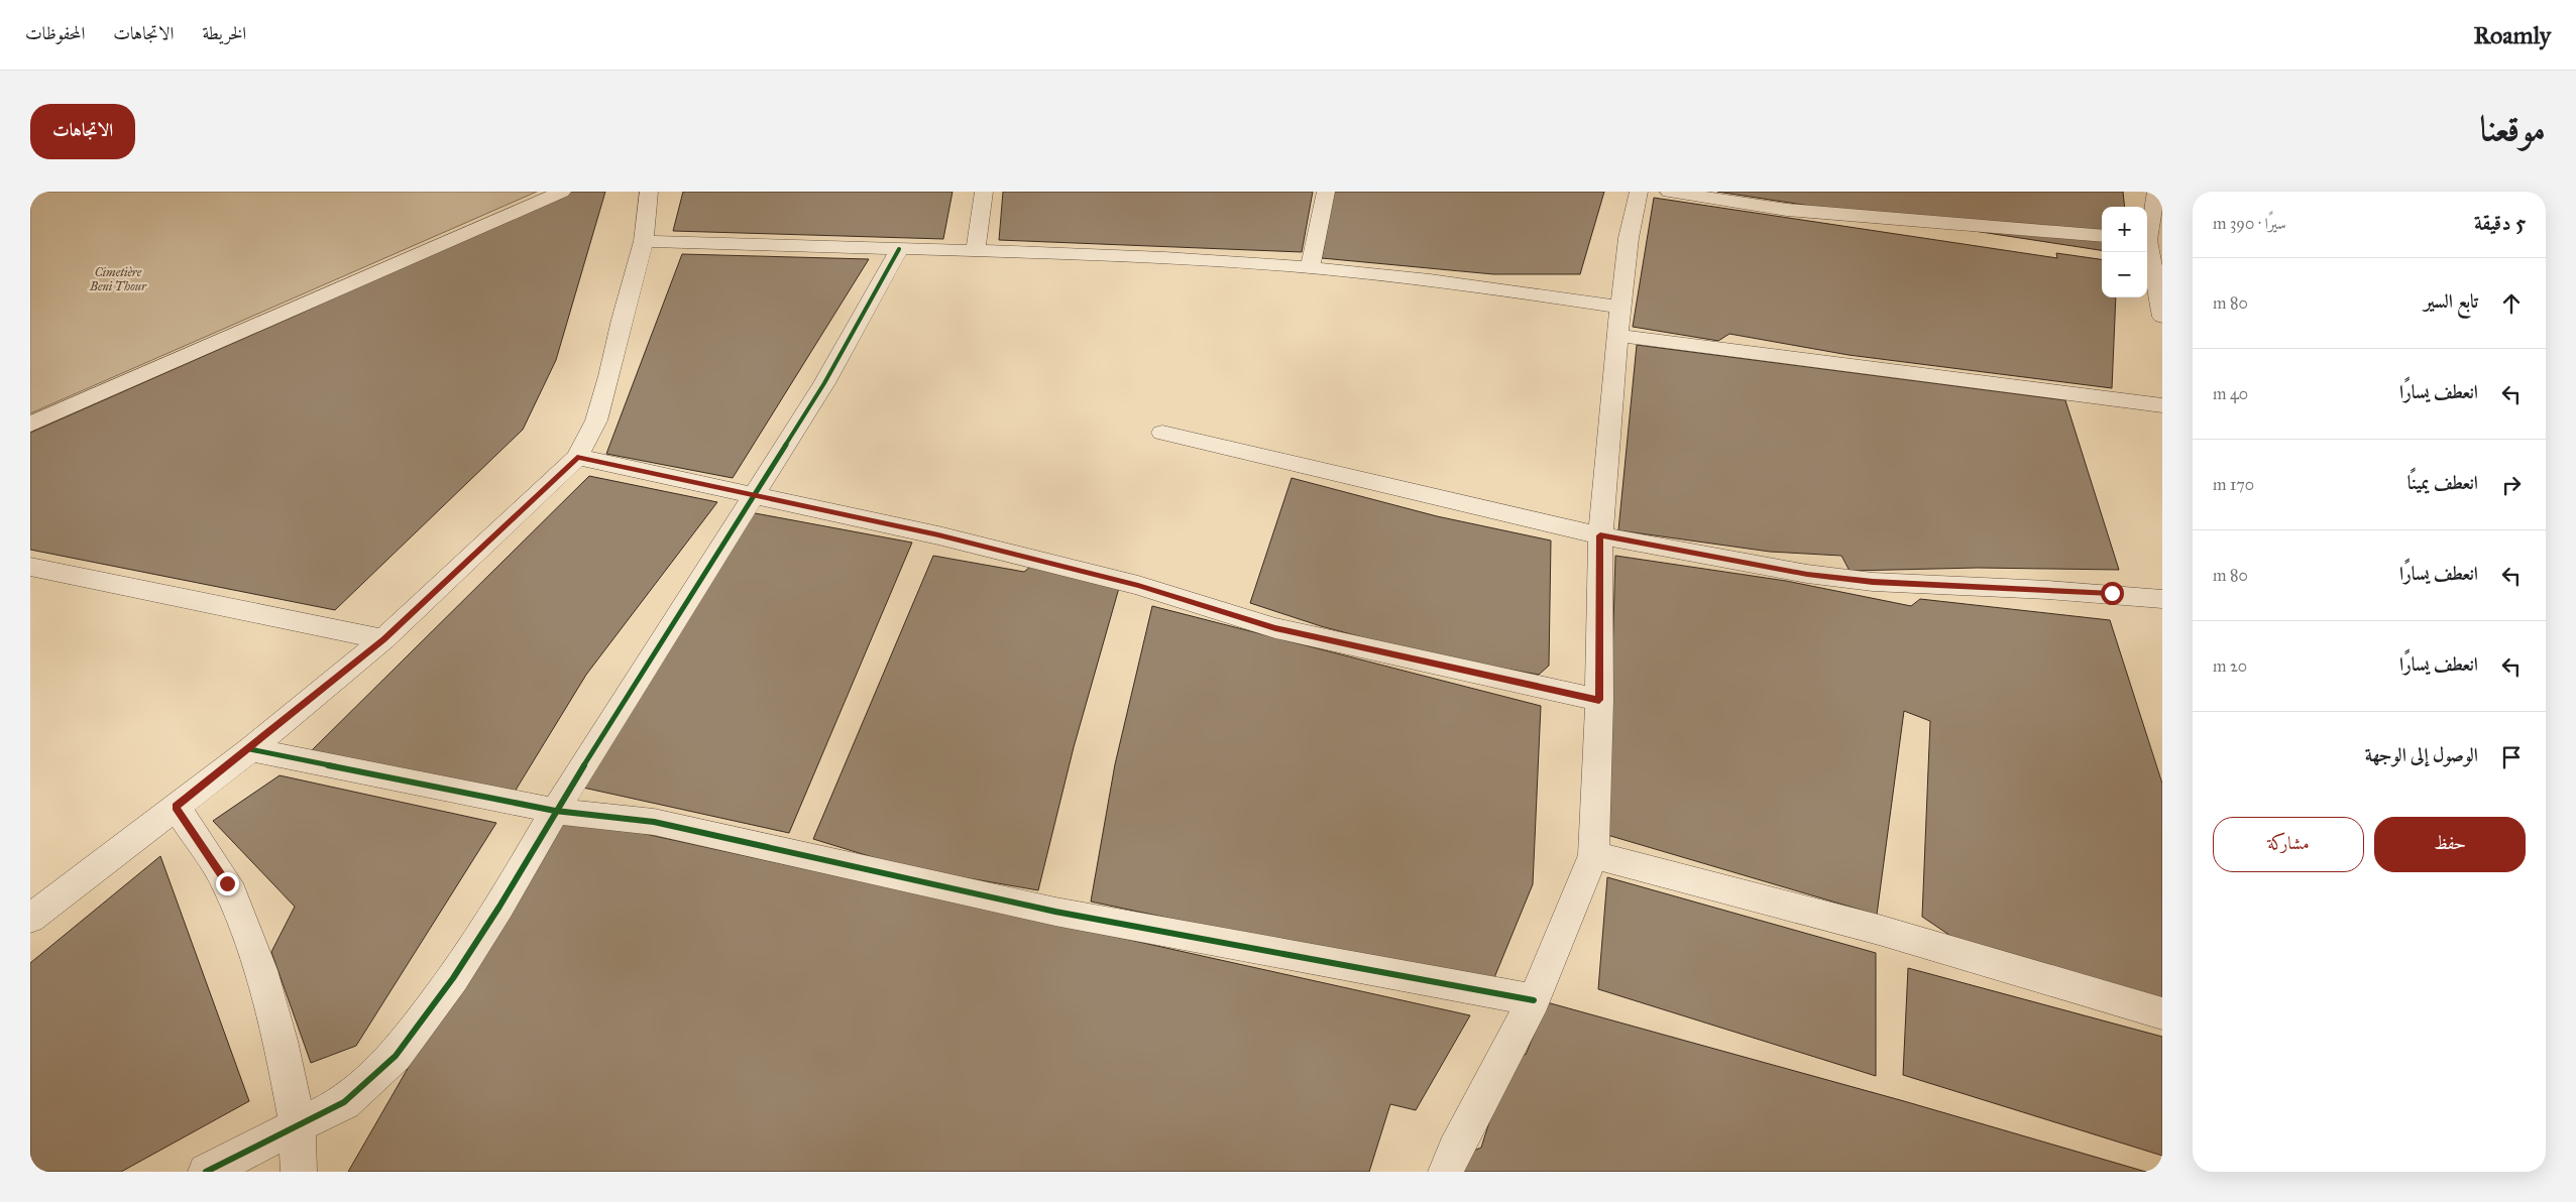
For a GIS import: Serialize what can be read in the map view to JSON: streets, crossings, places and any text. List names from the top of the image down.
{
  "parks": ["Cimetière Beni Thour"],
  "page": {
    "header": "Roamly",
    "nav": ["الخريطة", "الاتجاهات", "المحفوظات"],
    "title": "موقعنا",
    "buttons": [
      "الاتجاهات",
      ["حفظ", "مشاركة"]
    ],
    "heading": ["5 دقيقة", "سيرًا · 390 m"],
    "map_buttons": ["+", "−"],
    "list": [
      ["تابع السير", "80 m"],
      ["انعطف يسارًا", "40 m"],
      ["انعطف يمينًا", "170 m"],
      ["انعطف يسارًا", "80 m"],
      ["انعطف يسارًا", "20 m"],
      "الوصول إلى الوجهة"
    ]
  }
}
